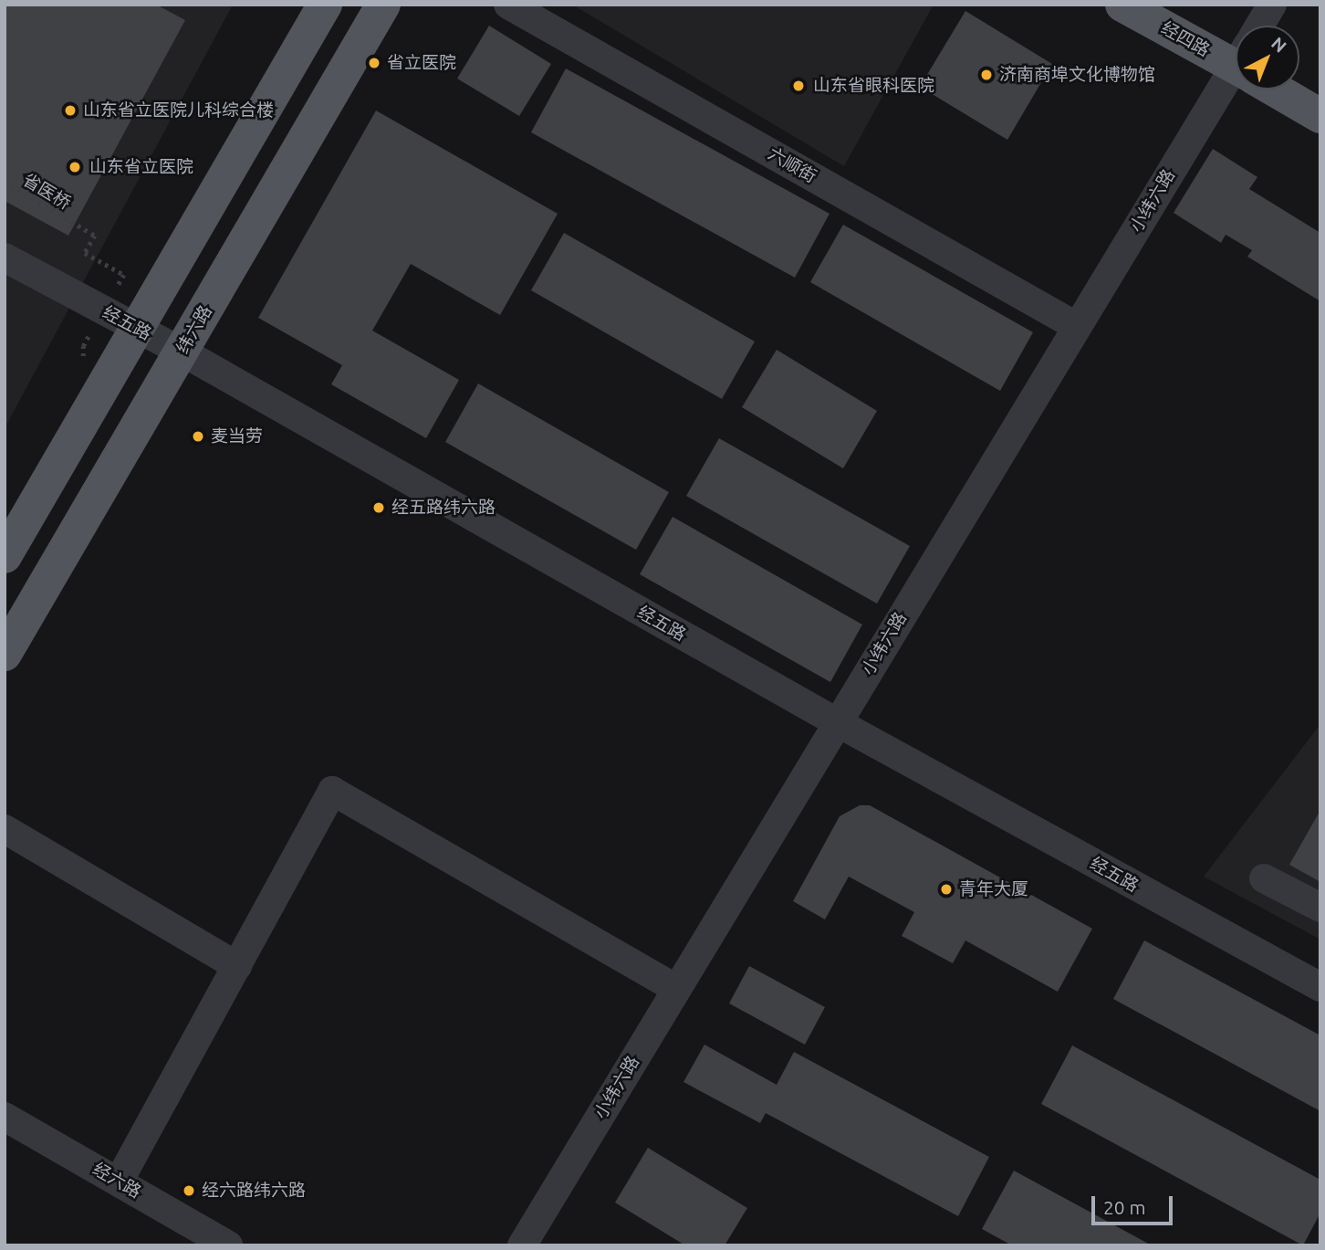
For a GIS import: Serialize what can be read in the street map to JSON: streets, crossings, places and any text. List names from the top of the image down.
{
  "streets": {
    "main road": ["经四路", "纬六路"],
    "street": [
      "六顺街",
      "小纬六路",
      "经五路",
      "经六路"
    ],
    "path": ["省医桥"]
  },
  "crossings": [
    ["六顺街", "小纬六路"],
    ["小纬六路", "经五路"],
    ["经五路", "纬六路"]
  ],
  "places": [
    "省立医院",
    "济南商埠文化博物馆",
    "山东省眼科医院",
    "山东省立医院儿科综合楼",
    "山东省立医院",
    "麦当劳",
    "经五路纬六路",
    "青年大厦",
    "经六路纬六路"
  ],
  "scale_bar": "20 m",
  "north": "top right"
}
